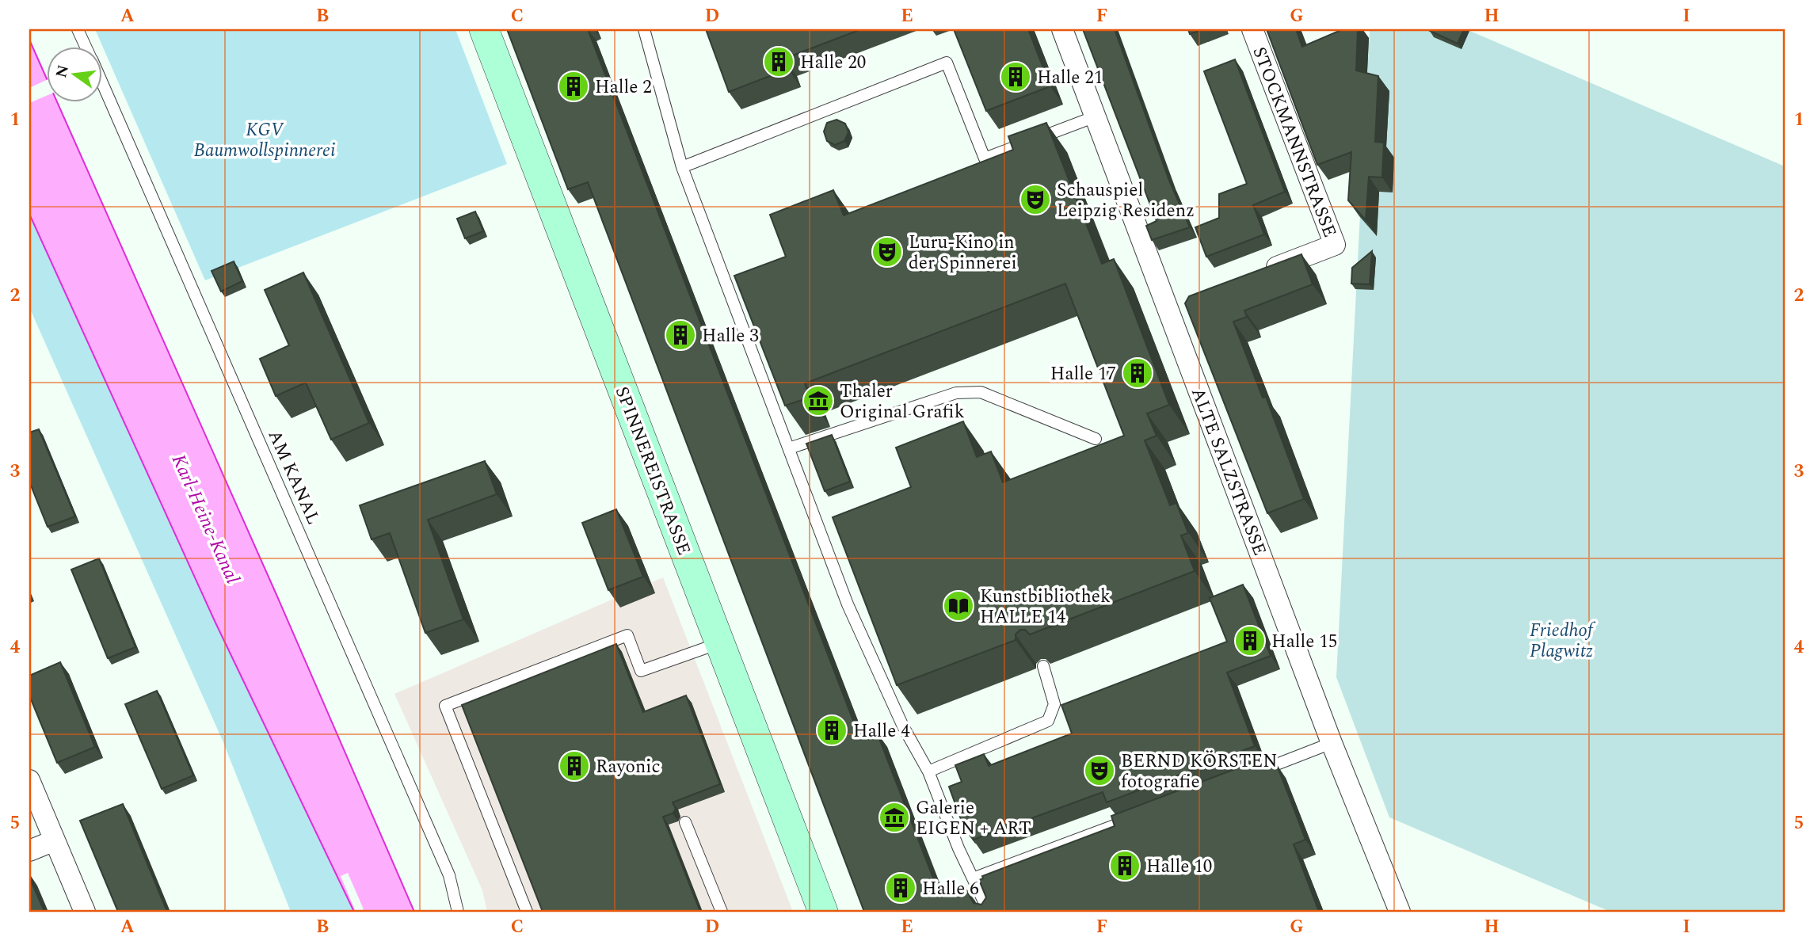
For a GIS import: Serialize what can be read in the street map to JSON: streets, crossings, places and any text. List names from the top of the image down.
{
  "streets": {
    "street": ["STOCKMANNSTRASSE", "SPINNEREISTRASSE", "ALTE SALZSTRASSE"],
    "lane": ["AM KANAL"]
  },
  "water": ["Karl-Heine-Kanal"],
  "parks": ["KGV Baumwollspinnerei", "Friedhof Plagwitz"],
  "places": {
    "building": [
      "Halle 20",
      "Halle 21",
      "Halle 2",
      "Halle 3",
      "Halle 17",
      "Halle 15",
      "Halle 4",
      "Rayonic",
      "Halle 10",
      "Halle 6"
    ],
    "theatre": ["Schauspiel Leipzig Residenz", "Luru-Kino in der Spinnerei", "BERND KÖRSTEN fotografie"],
    "museum": ["Thaler Original Grafik", "Galerie EIGEN + ART"],
    "library": ["Kunstbibliothek HALLE 14"]
  },
  "north": "left",
  "grid": {
    "columns": [
      "A",
      "B",
      "C",
      "D",
      "E",
      "F",
      "G",
      "H",
      "I"
    ],
    "rows": [
      "1",
      "2",
      "3",
      "4",
      "5"
    ]
  }
}
